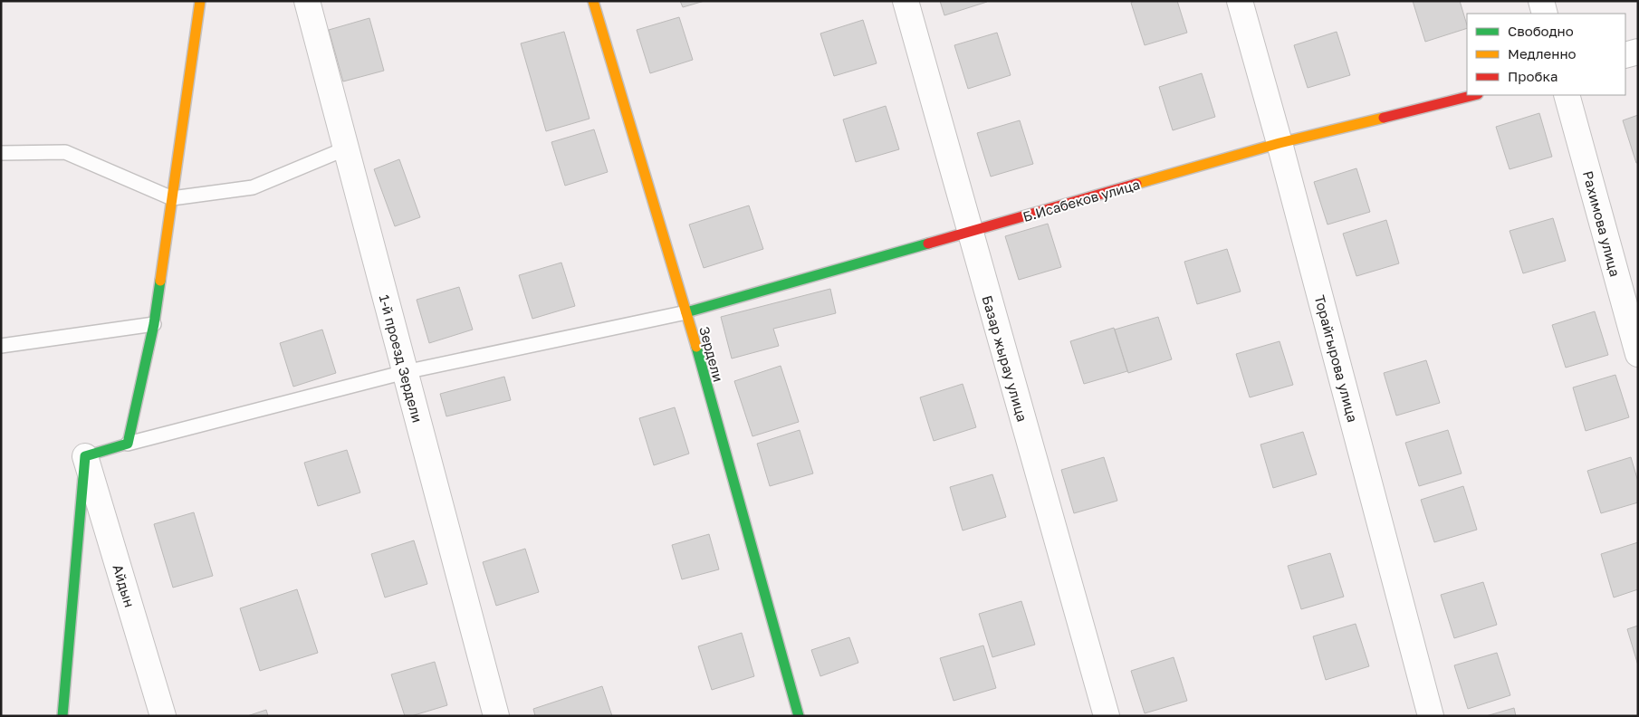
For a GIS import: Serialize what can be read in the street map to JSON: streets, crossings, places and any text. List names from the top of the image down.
{
  "streets": {
    "street": [
      "Б.Исабеков улица",
      "Рахимова улица",
      "Зердели",
      "1-й проезд Зердели",
      "Базар жырау улица",
      "Торайгырова улица",
      "Айдын"
    ]
  },
  "crossings": [
    ["Б.Исабеков улица", "Зердели"],
    ["Б.Исабеков улица", "Базар жырау улица"],
    ["Б.Исабеков улица", "Торайгырова улица"]
  ],
  "legend": ["Свободно", "Медленно", "Пробка"]
}
